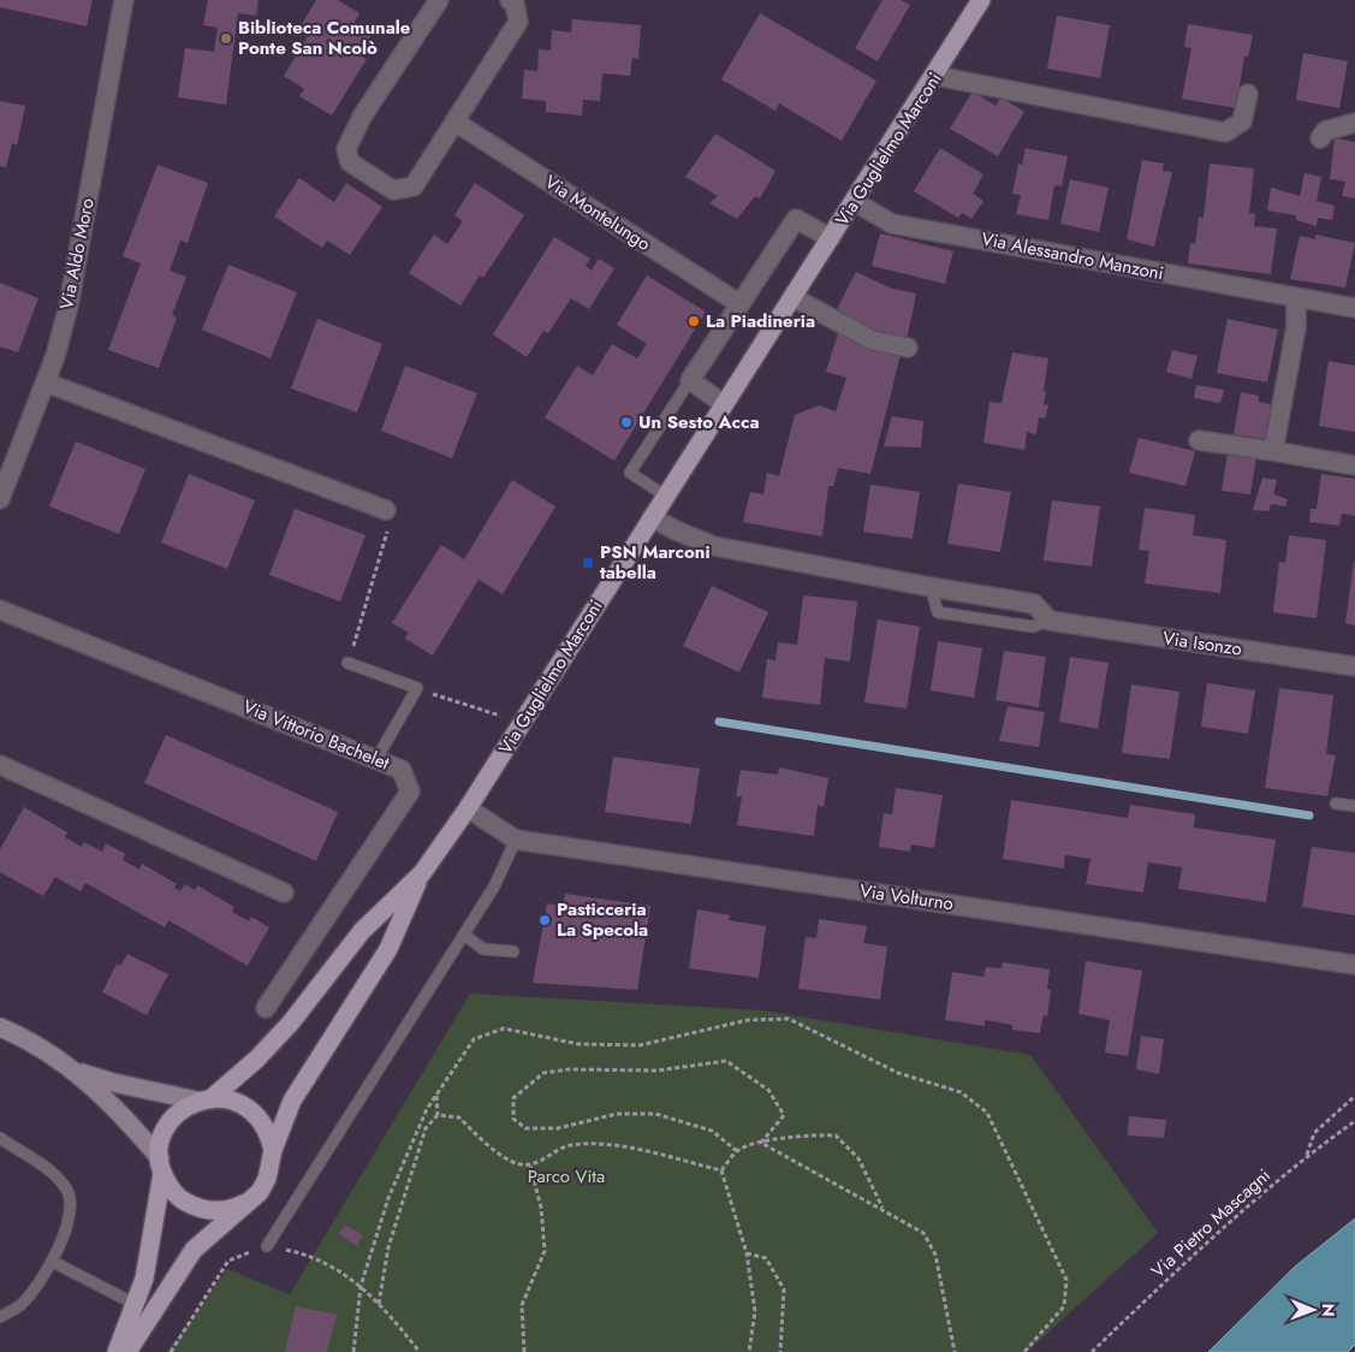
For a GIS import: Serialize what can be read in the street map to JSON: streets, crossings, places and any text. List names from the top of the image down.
{
  "streets": {
    "main road": ["Via Guglielmo Marconi"],
    "street": [
      "Via Montelungo",
      "Via Aldo Moro",
      "Via Alessandro Manzoni",
      "Via Isonzo",
      "Via Vittorio Bachelet",
      "Via Volturno"
    ],
    "path": ["Via Pietro Mascagni"]
  },
  "crossings": [
    ["Via Guglielmo Marconi", "Via Alessandro Manzoni"],
    ["Via Guglielmo Marconi", "Via Isonzo"],
    ["Via Guglielmo Marconi", "Via Volturno"]
  ],
  "parks": ["Parco Vita"],
  "places": {
    "other": [
      "Biblioteca Comunale Ponte San Ncolò",
      "La Piadineria",
      "Un Sesto Acca",
      "Pasticceria La Specola"
    ],
    "transit": ["PSN Marconi tabella"]
  },
  "north": "right"
}
